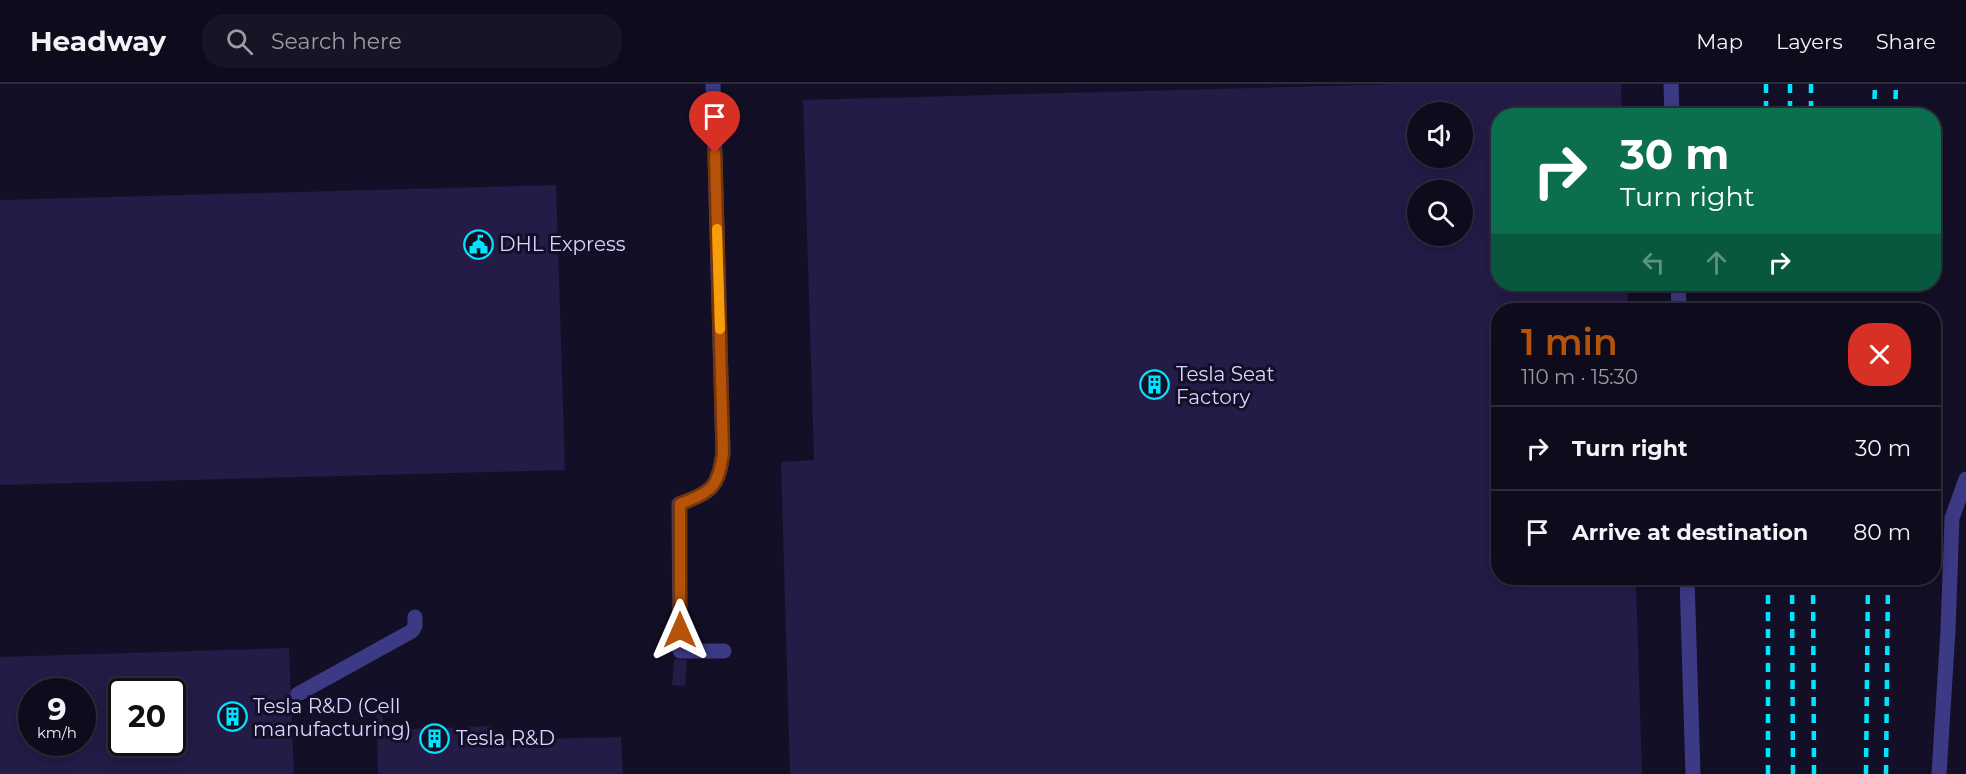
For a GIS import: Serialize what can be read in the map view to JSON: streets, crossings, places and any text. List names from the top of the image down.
{
  "places": {
    "public building": ["DHL Express"],
    "building": ["Tesla Seat Factory", "Tesla R&D (Cell manufacturing)", "Tesla R&D"]
  },
  "page": {
    "header": "Headway",
    "search": "Search here",
    "nav": ["Map", "Layers", "Share"],
    "turn": ["30 m", "Turn right"],
    "heading": ["1 min", "110 m · 15:30"],
    "list": [
      {
        "name": "Turn right",
        "value": "30 m"
      },
      {
        "name": "Arrive at destination",
        "value": "80 m"
      }
    ],
    "speed": "9 km/h",
    "limit": "20"
  }
}
